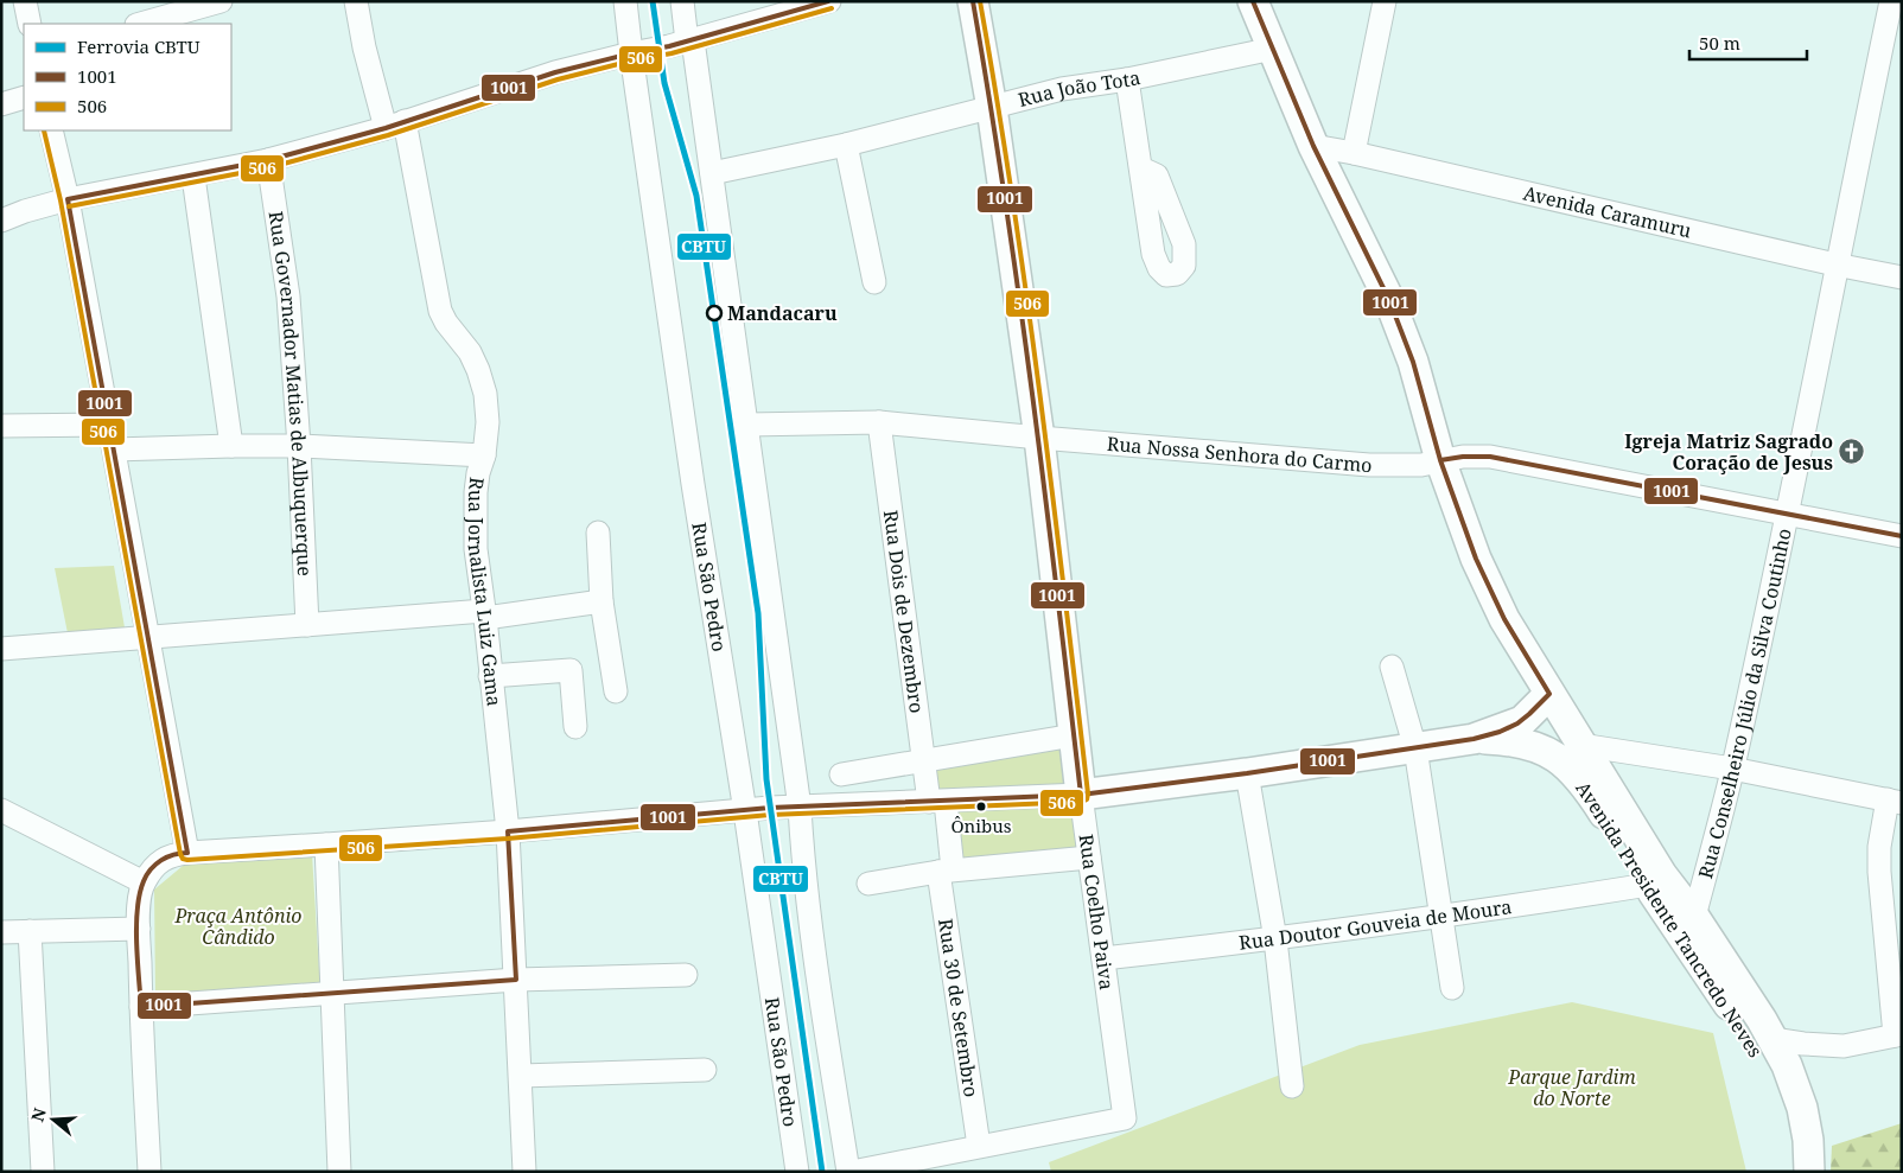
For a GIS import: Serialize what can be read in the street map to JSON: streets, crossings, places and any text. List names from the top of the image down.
{
  "streets": {
    "main road": ["Rua Coelho Paiva", "Avenida Presidente Tancredo Neves"],
    "street": [
      "Rua João Tota",
      "Avenida Caramuru",
      "Rua Governador Matias de Albuquerque",
      "Rua Nossa Senhora do Carmo",
      "Rua São Pedro",
      "Rua Jornalista Luiz Gama",
      "Rua Dois de Dezembro",
      "Rua Conselheiro Júlio da Silva Coutinho",
      "Rua Doutor Gouveia de Moura",
      "Rua 30 de Setembro"
    ]
  },
  "crossings": [
    ["Rua João Tota", "Rua Coelho Paiva"],
    ["Rua João Tota", "Avenida Presidente Tancredo Neves"],
    ["Avenida Caramuru", "Rua Conselheiro Júlio da Silva Coutinho"],
    ["Avenida Caramuru", "Avenida Presidente Tancredo Neves"],
    ["Rua Nossa Senhora do Carmo", "Rua Dois de Dezembro"],
    ["Rua Nossa Senhora do Carmo", "Rua Conselheiro Júlio da Silva Coutinho"],
    ["Rua Nossa Senhora do Carmo", "Rua Coelho Paiva"],
    ["Rua Nossa Senhora do Carmo", "Avenida Presidente Tancredo Neves"],
    ["Rua Dois de Dezembro", "Rua 30 de Setembro"],
    ["Rua Conselheiro Júlio da Silva Coutinho", "Avenida Presidente Tancredo Neves"],
    ["Rua Coelho Paiva", "Rua Doutor Gouveia de Moura"],
    ["Rua Coelho Paiva", "Rua 30 de Setembro"],
    ["Avenida Presidente Tancredo Neves", "Rua Doutor Gouveia de Moura"]
  ],
  "parks": ["Praça Antônio Cândido", "Parque Jardim do Norte"],
  "places": {
    "other": ["Mandacaru", "Ônibus"],
    "church": ["Igreja Matriz Sagrado Coração de Jesus"]
  },
  "lines": ["rail line CBTU", "transit line 1001", "transit line 506"],
  "legend": ["Ferrovia CBTU", "1001", "506"],
  "scale_bar": "50 m",
  "north": "left"
}
